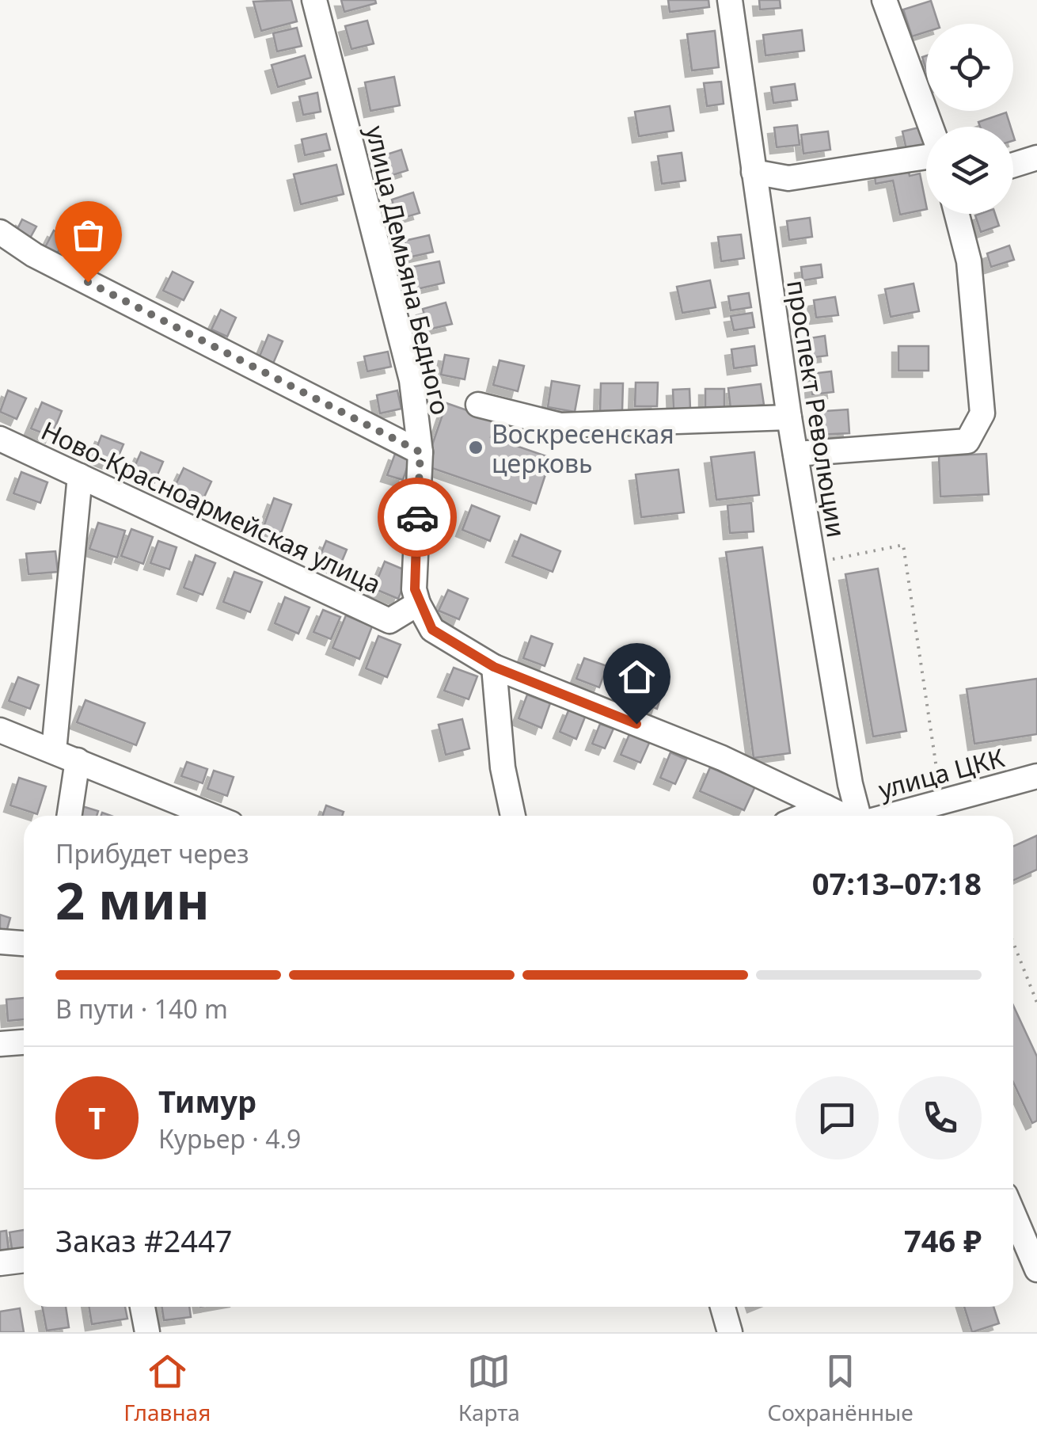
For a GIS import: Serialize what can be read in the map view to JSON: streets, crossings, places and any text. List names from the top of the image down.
{
  "streets": {
    "street": [
      "улица Демьяна Бедного",
      "проспект Революции",
      "Ново-Красноармейская улица",
      "улица ЦКК"
    ]
  },
  "crossings": [
    ["улица Демьяна Бедного", "проспект Революции"],
    ["улица Демьяна Бедного", "Ново-Красноармейская улица"]
  ],
  "places": ["Воскресенская церковь"],
  "page": {
    "heading": ["2 мин", "Прибудет через", "07:13–07:18"],
    "panel": [
      "Тимур",
      "Курьер · 4.9",
      "Заказ #2447",
      "746 ₽"
    ],
    "bar": "В пути · 140 m",
    "round": "Т",
    "tabs": ["Главная", "Карта", "Сохранённые"]
  }
}
